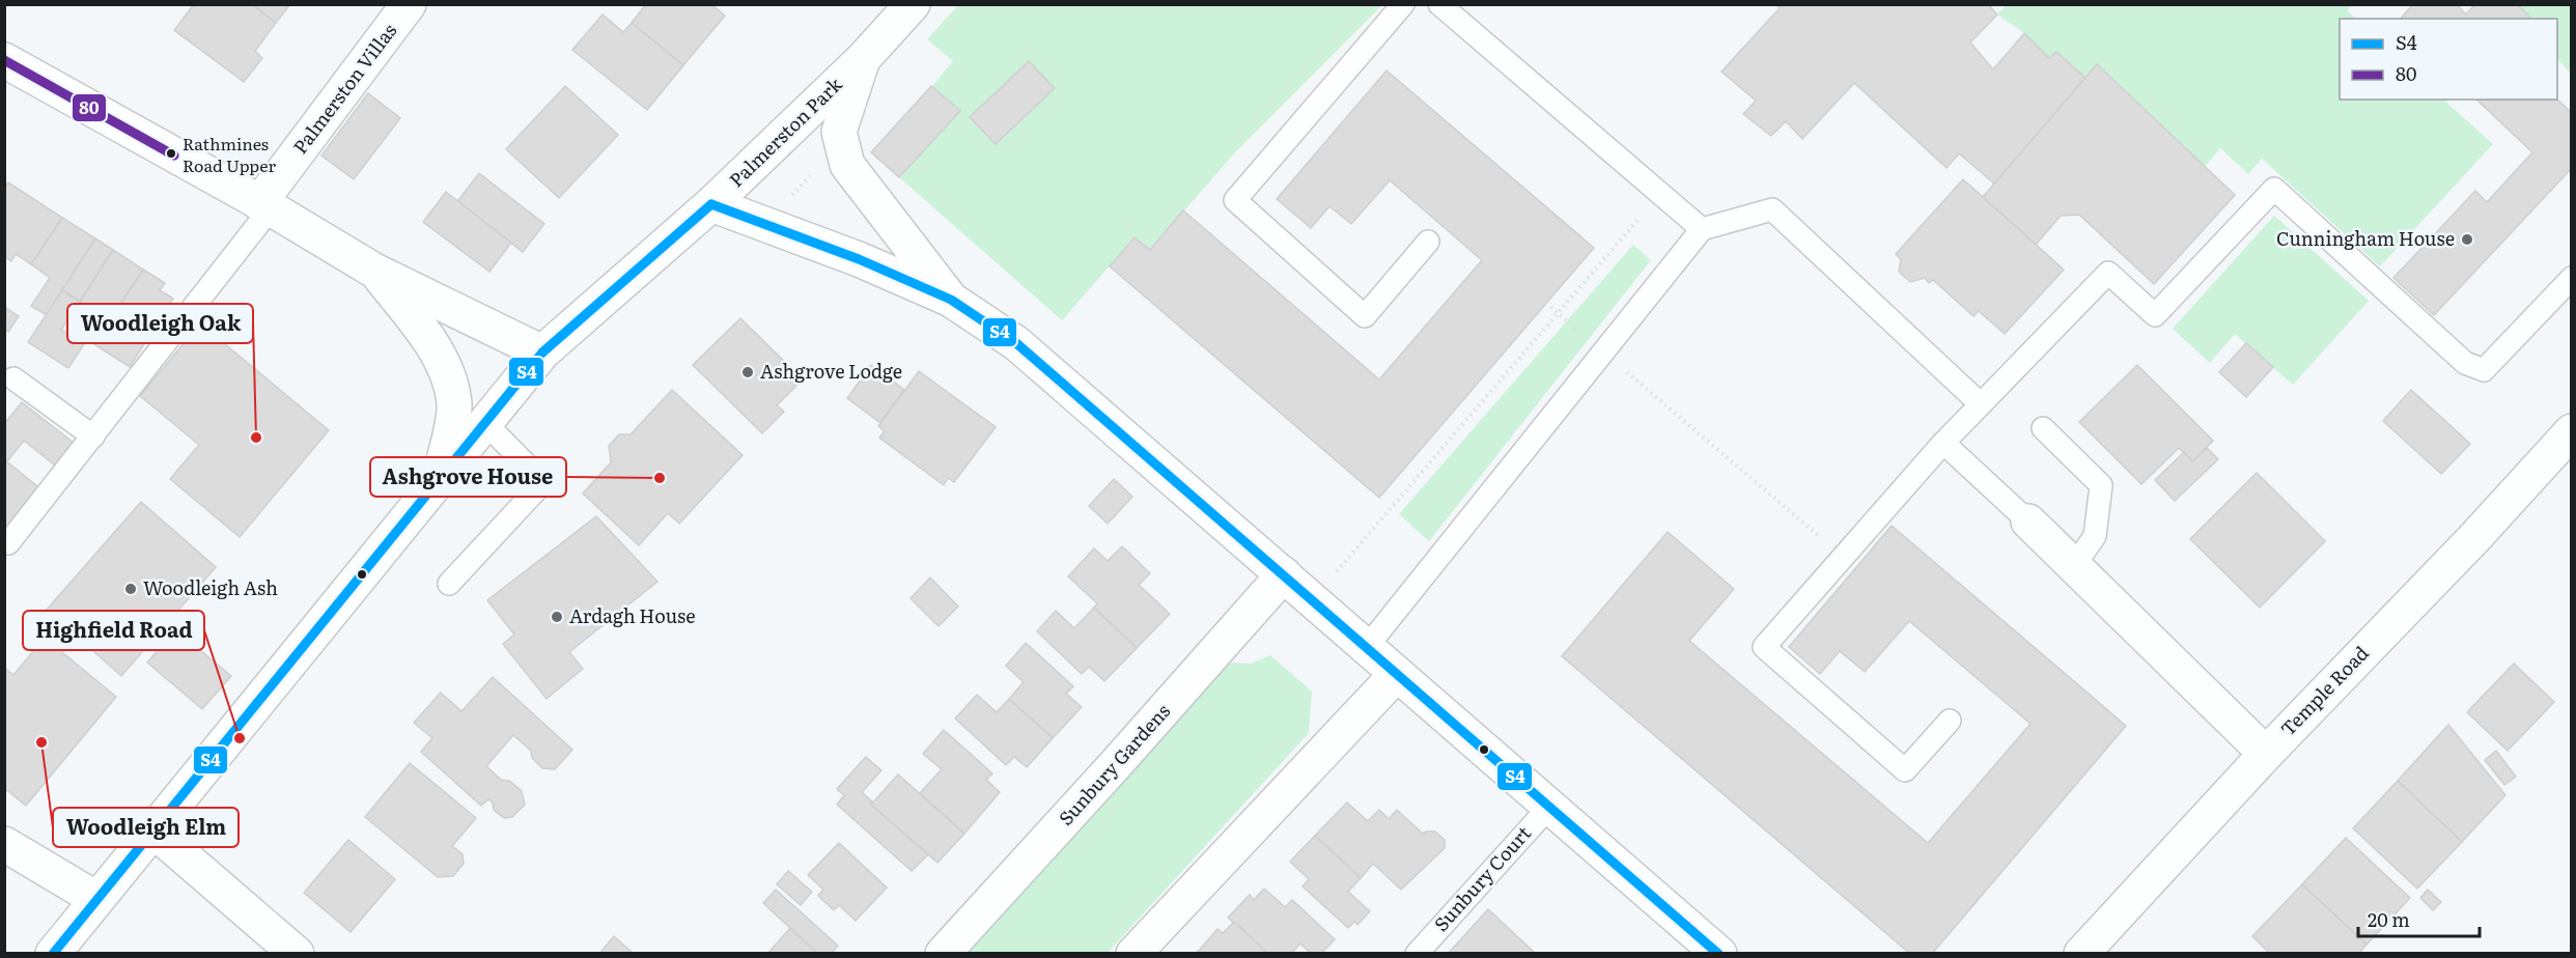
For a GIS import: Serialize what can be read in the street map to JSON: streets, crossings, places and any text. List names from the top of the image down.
{
  "streets": {
    "street": [
      "Palmerston Villas",
      "Palmerston Park",
      "Temple Road",
      "Sunbury Gardens"
    ],
    "lane": ["Sunbury Court"]
  },
  "places": [
    "Rathmines Road Upper",
    "Cunningham House",
    "Ashgrove Lodge",
    "Woodleigh Oak",
    "Ashgrove House",
    "Woodleigh Ash",
    "Ardagh House",
    "Highfield Road",
    "Woodleigh Elm"
  ],
  "lines": ["transit line 80", "transit line S4"],
  "legend": ["S4", "80"],
  "scale_bar": "20 m"
}
